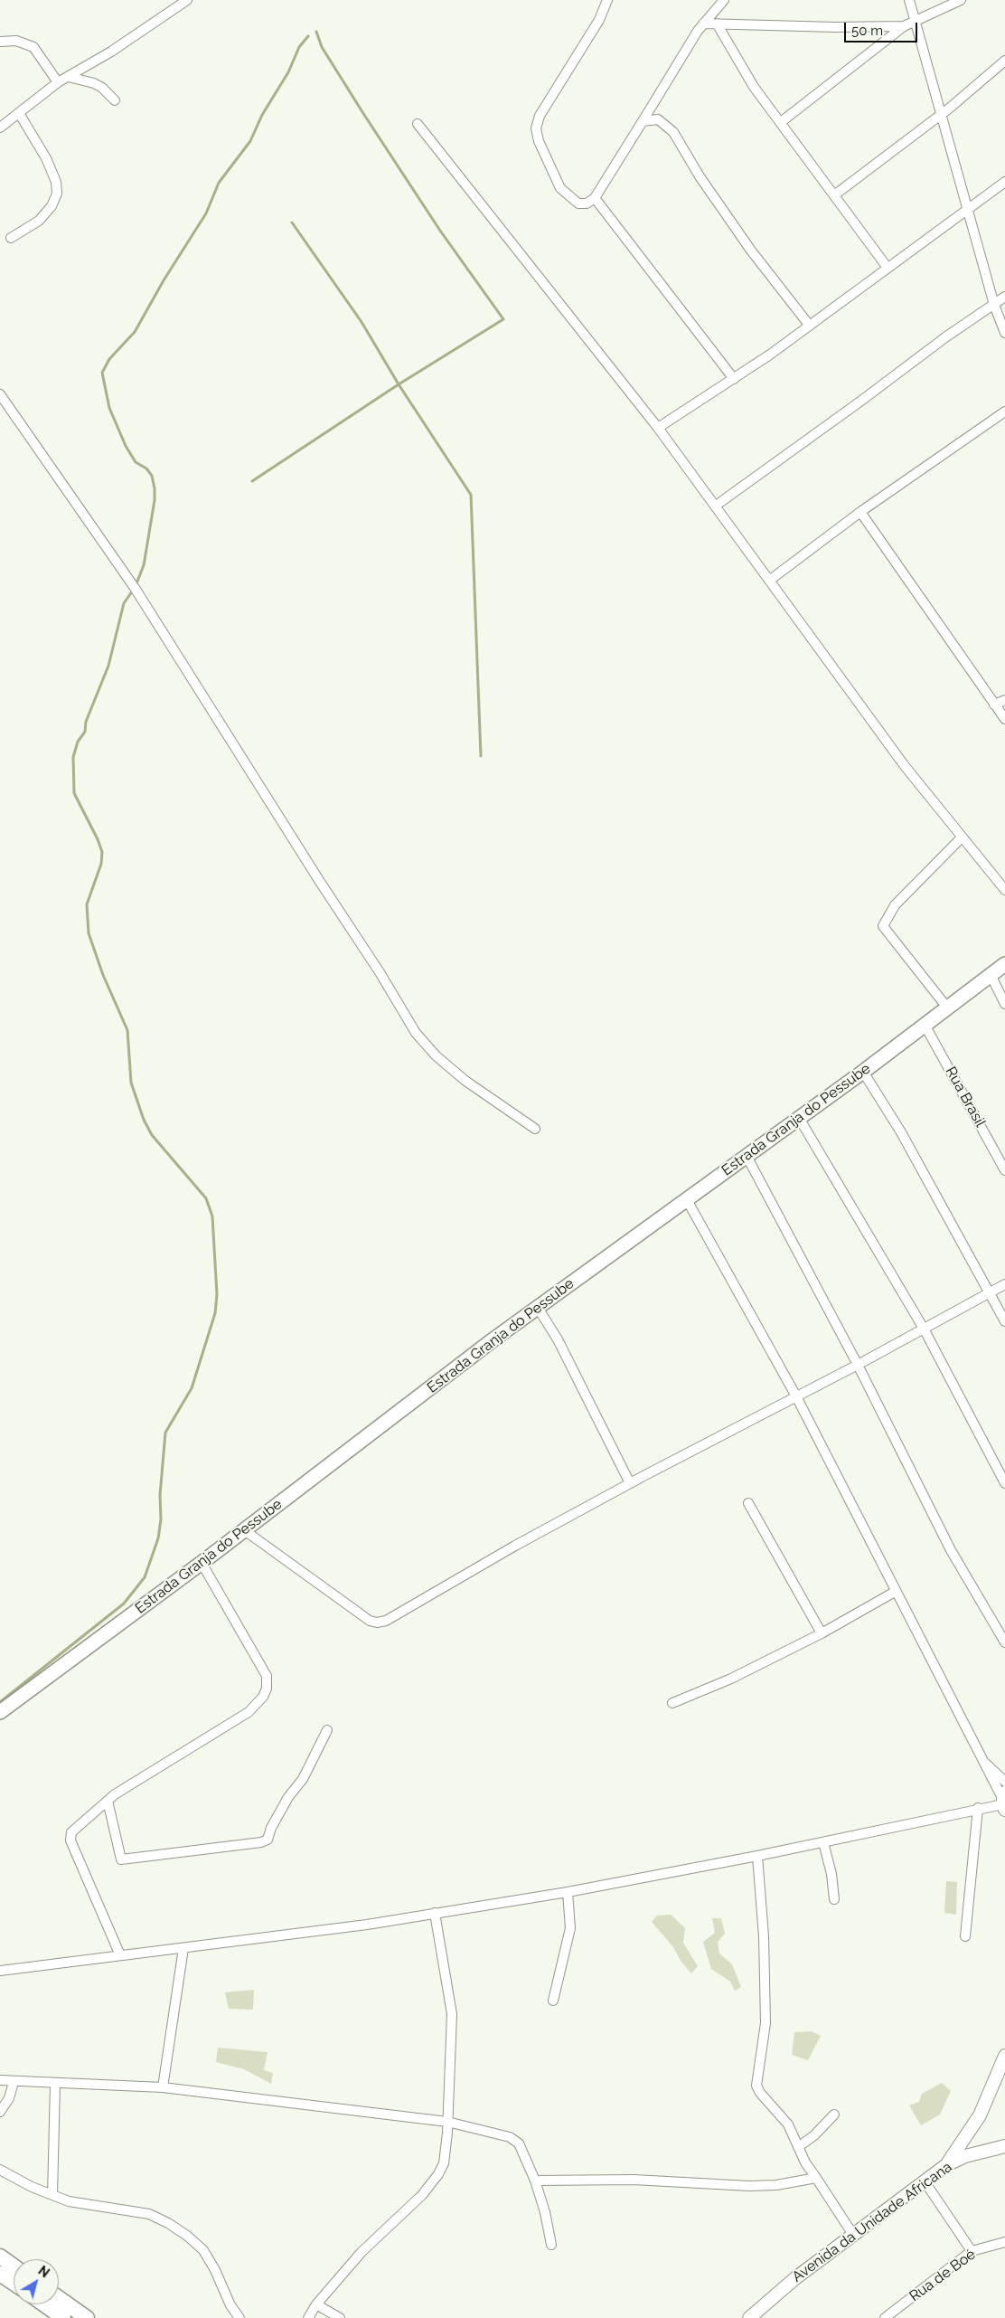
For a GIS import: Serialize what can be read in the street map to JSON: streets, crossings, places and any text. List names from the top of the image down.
{
  "streets": {
    "main road": ["Estrada Granja do Pessube"],
    "street": ["Rua Brasil", "Avenida da Unidade Africana", "Rua de Boé"]
  },
  "crossings": [
    ["Rua Brasil", "Estrada Granja do Pessube"]
  ],
  "scale_bar": "50 m",
  "north": "top right"
}
